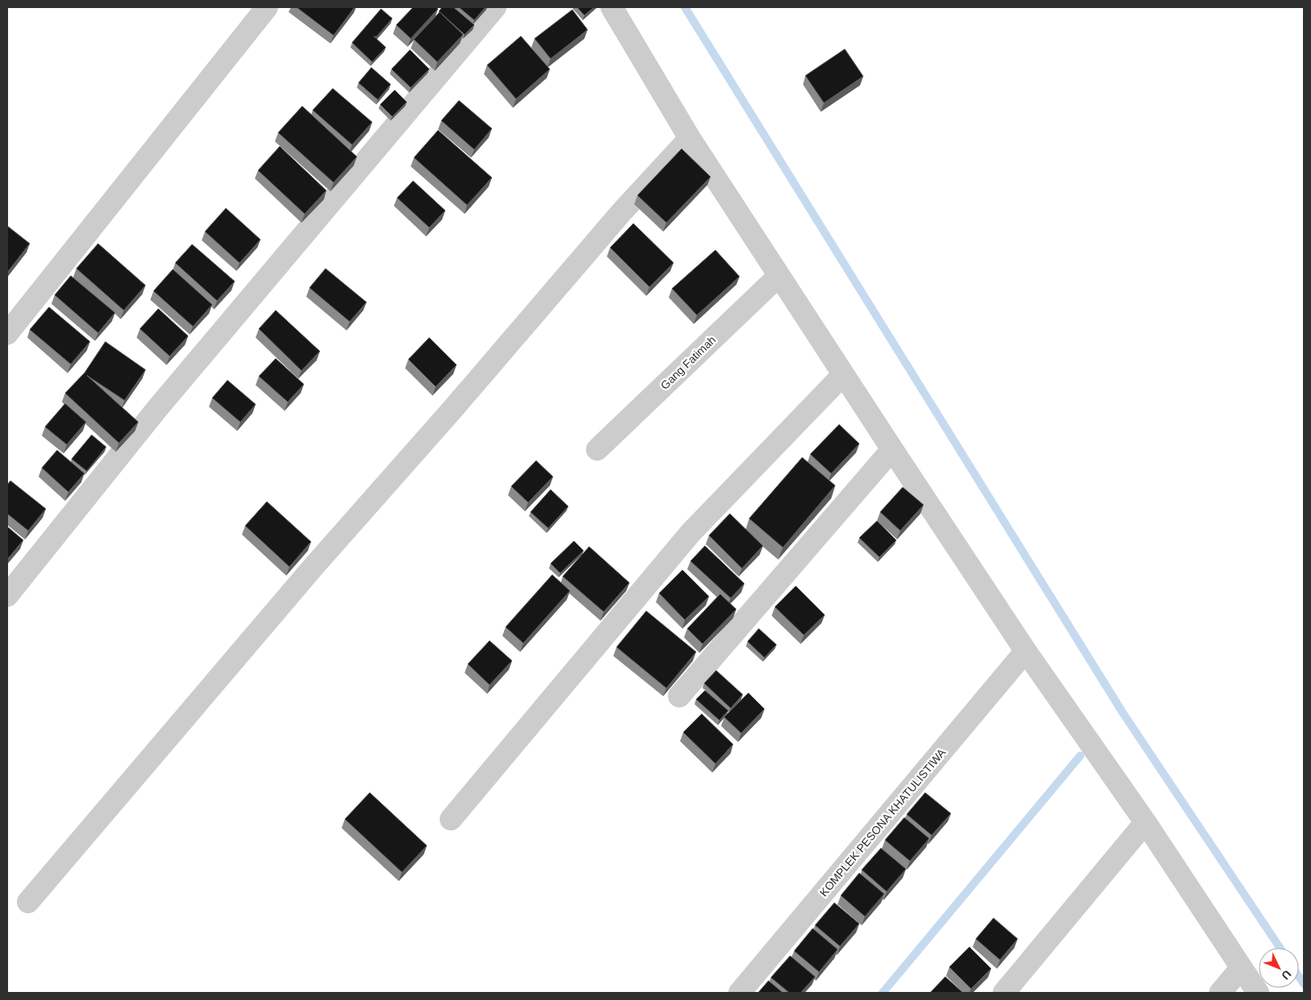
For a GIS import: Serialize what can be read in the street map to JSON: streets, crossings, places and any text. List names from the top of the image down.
{
  "streets": {
    "street": ["Gang Fatimah", "KOMPLEK PESONA KHATULISTIWA"]
  },
  "north": "bottom right"
}
